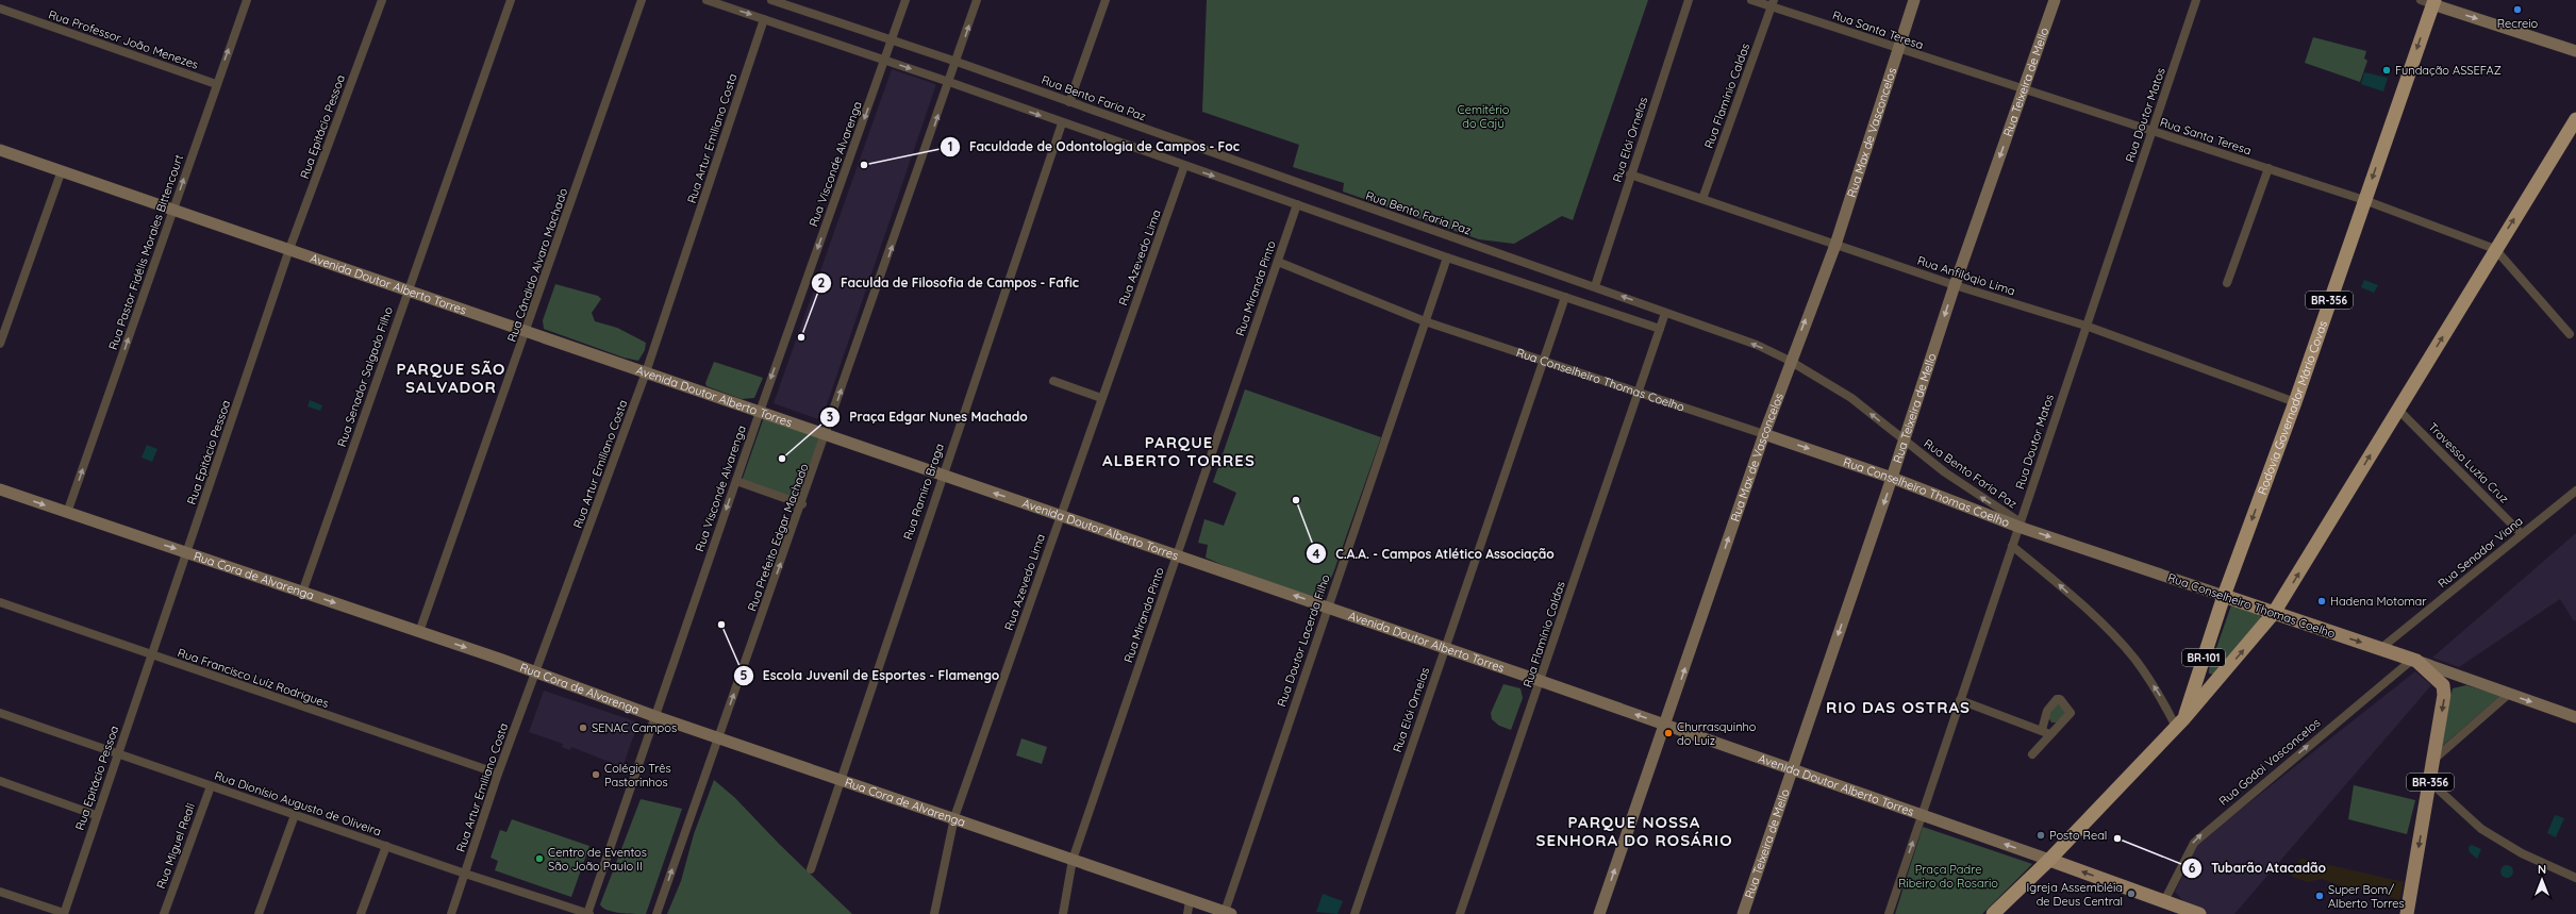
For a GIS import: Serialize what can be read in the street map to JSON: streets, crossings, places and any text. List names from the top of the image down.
{
  "streets": {
    "highway": ["BR-356", "Rodovia Governador Mário Covas", "BR-101"],
    "main road": [
      "Rua Teixeira de Mello",
      "Rua Max de Vasconcelos",
      "Avenida Doutor Alberto Torres",
      "Rua Conselheiro Thomas Coelho",
      "Rua Cora de Alvarenga"
    ],
    "street": [
      "Rua Santa Teresa",
      "Rua Professor João Menezes",
      "Rua Flamínio Caldas",
      "Rua Bento Faria Paz",
      "Rua Doutor Matos",
      "Rua Epitácio Pessoa",
      "Rua Artur Emiliano Costa",
      "Rua Elói Ornelas",
      "Rua Visconde Alvarenga",
      "Rua Pastor Fidélis Morales Bittencourt",
      "Rua Azevedo Lima",
      "Rua Cândido Alvaro Machado",
      "Rua Anfilóqio Lima",
      "Rua Miranda Pinto",
      "Rua Senador Salgado Filho",
      "Travessa Luzia Cruz",
      "Rua Ramiro Braga",
      "Rua Prefeito Edgar Machado",
      "Rua Senador Viana",
      "Rua Doutor Lacerda Filho",
      "Rua Francisco Luíz Rodrigues",
      "Rua Godoi Vasconcelos",
      "Rua Dionísio Augusto de Oliveira",
      "Rua Miguel Reali"
    ]
  },
  "crossings": [
    ["Rua Santa Teresa", "Rua Teixeira de Mello"],
    ["Rua Santa Teresa", "Rua Flamínio Caldas"],
    ["Rua Santa Teresa", "Rua Doutor Matos"],
    ["Rua Santa Teresa", "Rua Max de Vasconcelos"],
    ["Rua Santa Teresa", "Rodovia Governador Mário Covas"],
    ["Rua Professor João Menezes", "Rua Pastor Fidélis Morales Bittencourt"],
    ["Rua Teixeira de Mello", "Rua Bento Faria Paz"],
    ["Rua Teixeira de Mello", "Rua Anfilóqio Lima"],
    ["Rua Teixeira de Mello", "Avenida Doutor Alberto Torres"],
    ["Rua Teixeira de Mello", "Rua Conselheiro Thomas Coelho"],
    ["Rua Flamínio Caldas", "Rua Bento Faria Paz"],
    ["Rua Flamínio Caldas", "Rua Anfilóqio Lima"],
    ["Rua Flamínio Caldas", "Avenida Doutor Alberto Torres"],
    ["Rua Flamínio Caldas", "Rua Conselheiro Thomas Coelho"],
    ["Rua Bento Faria Paz", "Rua Doutor Matos"],
    ["Rua Bento Faria Paz", "Rua Max de Vasconcelos"],
    ["Rua Bento Faria Paz", "Rua Elói Ornelas"],
    ["Rua Bento Faria Paz", "Rua Visconde Alvarenga"],
    ["Rua Bento Faria Paz", "Rua Conselheiro Thomas Coelho"],
    ["Rua Bento Faria Paz", "Rua Prefeito Edgar Machado"],
    ["Rua Doutor Matos", "Rua Anfilóqio Lima"],
    ["Rua Doutor Matos", "Avenida Doutor Alberto Torres"],
    ["Rua Doutor Matos", "Rua Conselheiro Thomas Coelho"],
    ["Rua Epitácio Pessoa", "Avenida Doutor Alberto Torres"],
    ["Rua Epitácio Pessoa", "Rua Cora de Alvarenga"],
    ["Rua Epitácio Pessoa", "Rua Francisco Luíz Rodrigues"],
    ["Rua Epitácio Pessoa", "Rua Dionísio Augusto de Oliveira"],
    ["Rua Max de Vasconcelos", "Rua Anfilóqio Lima"],
    ["Rua Max de Vasconcelos", "Avenida Doutor Alberto Torres"],
    ["Rua Max de Vasconcelos", "Rua Conselheiro Thomas Coelho"],
    ["Rua Artur Emiliano Costa", "Avenida Doutor Alberto Torres"],
    ["Rua Artur Emiliano Costa", "Rua Cora de Alvarenga"],
    ["Rua Artur Emiliano Costa", "Rua Francisco Luíz Rodrigues"],
    ["Rua Artur Emiliano Costa", "Rua Dionísio Augusto de Oliveira"],
    ["Rua Elói Ornelas", "Rua Anfilóqio Lima"],
    ["Rua Elói Ornelas", "Avenida Doutor Alberto Torres"],
    ["Rua Elói Ornelas", "Rua Conselheiro Thomas Coelho"],
    ["Rua Visconde Alvarenga", "Avenida Doutor Alberto Torres"],
    ["Rua Visconde Alvarenga", "Rua Cora de Alvarenga"],
    ["Rua Visconde Alvarenga", "Rua Dionísio Augusto de Oliveira"],
    ["Rua Pastor Fidélis Morales Bittencourt", "Avenida Doutor Alberto Torres"],
    ["Rua Pastor Fidélis Morales Bittencourt", "Rua Cora de Alvarenga"],
    ["Rua Azevedo Lima", "Avenida Doutor Alberto Torres"],
    ["Rua Azevedo Lima", "Rua Cora de Alvarenga"],
    ["Rua Cândido Alvaro Machado", "Avenida Doutor Alberto Torres"],
    ["Rua Cândido Alvaro Machado", "Rua Cora de Alvarenga"],
    ["Rua Anfilóqio Lima", "Rodovia Governador Mário Covas"],
    ["Avenida Doutor Alberto Torres", "Rua Miranda Pinto"],
    ["Avenida Doutor Alberto Torres", "Rua Senador Salgado Filho"],
    ["Avenida Doutor Alberto Torres", "Rodovia Governador Mário Covas"],
    ["Avenida Doutor Alberto Torres", "Rua Ramiro Braga"],
    ["Avenida Doutor Alberto Torres", "Rua Prefeito Edgar Machado"],
    ["Avenida Doutor Alberto Torres", "Rua Doutor Lacerda Filho"],
    ["Avenida Doutor Alberto Torres", "Rua Godoi Vasconcelos"],
    ["Rua Miranda Pinto", "Rua Conselheiro Thomas Coelho"],
    ["Rua Miranda Pinto", "Rua Cora de Alvarenga"],
    ["BR-356", "Rua Conselheiro Thomas Coelho"],
    ["BR-356", "Rua Godoi Vasconcelos"],
    ["Rua Senador Salgado Filho", "Rua Cora de Alvarenga"],
    ["Rua Conselheiro Thomas Coelho", "Rodovia Governador Mário Covas"],
    ["Rua Conselheiro Thomas Coelho", "Rua Senador Viana"],
    ["Rua Conselheiro Thomas Coelho", "Rua Doutor Lacerda Filho"],
    ["Rua Conselheiro Thomas Coelho", "Rua Godoi Vasconcelos"],
    ["Rodovia Governador Mário Covas", "Travessa Luzia Cruz"],
    ["Travessa Luzia Cruz", "Rua Senador Viana"],
    ["Rua Ramiro Braga", "Rua Cora de Alvarenga"],
    ["Rua Prefeito Edgar Machado", "Rua Cora de Alvarenga"],
    ["Rua Cora de Alvarenga", "Rua Doutor Lacerda Filho"],
    ["Rua Dionísio Augusto de Oliveira", "Rua Miguel Reali"]
  ],
  "one_way": [
    "Rua Teixeira de Mello",
    "Rua Bento Faria Paz",
    "Rua Max de Vasconcelos",
    "Rua Visconde Alvarenga",
    "Rua Pastor Fidélis Morales Bittencourt",
    "Rua Conselheiro Thomas Coelho",
    "Rua Prefeito Edgar Machado",
    "Rua Godoi Vasconcelos"
  ],
  "districts": [
    "PARQUE SÃO SALVADOR",
    "PARQUE ALBERTO TORRES",
    "RIO DAS OSTRAS",
    "PARQUE NOSSA SENHORA DO ROSÁRIO"
  ],
  "parks": ["Cemitério do Cajú", "Praça Padre Ribeiro do Rosario"],
  "places": [
    "Recreio",
    "Fundação ASSEFAZ",
    "Faculdade de Odontologia de Campos - Foc",
    "Faculda de Filosofia de Campos - Fafic",
    "Praça Edgar Nunes Machado",
    "C.A.A. - Campos Atlético Associação",
    "Hadena Motomar",
    "Escola Juvenil de Esportes - Flamengo",
    "SENAC Campos",
    "Churrasquinho do Luiz",
    "Colégio Três Pastorinhos",
    "Posto Real",
    "Tubarão Atacadão",
    "Centro de Eventos São João Paulo II",
    "Igreja Assembléia de Deus Central",
    "Super Bom/ Alberto Torres"
  ],
  "north": "top"
}
